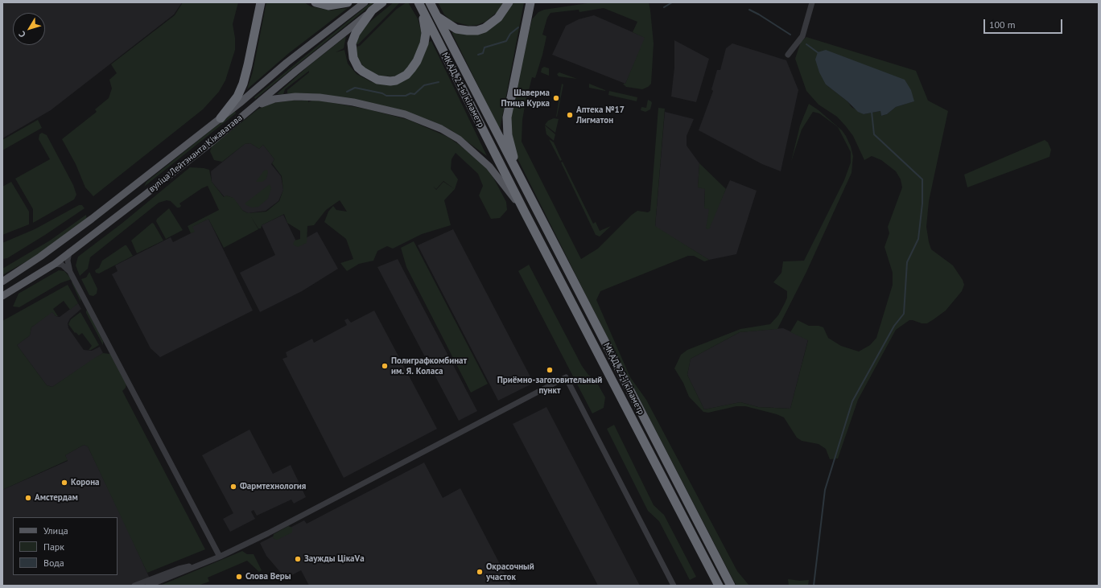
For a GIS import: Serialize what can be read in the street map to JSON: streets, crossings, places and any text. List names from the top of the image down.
{
  "streets": {
    "highway": ["МКАД, 21-ы кіламетр", "вуліца Лейтэнанта Кіжаватава", "МКАД, 22-і кіламетр"]
  },
  "crossings": [
    ["МКАД, 21-ы кіламетр", "МКАД, 22-і кіламетр"]
  ],
  "places": [
    "Шаверма Птица Курка",
    "Аптека №17 Лигматон",
    "Полиграфкомбинат им. Я. Коласа",
    "Приёмно-заготовительный пункт",
    "Корона",
    "Фармтехнология",
    "Амстердам",
    "Заужды ЦікаVа",
    "Окрасочный участок",
    "Слова Веры"
  ],
  "legend": ["Улица", "Парк", "Вода"],
  "scale_bar": "100 m",
  "north": "bottom left"
}
